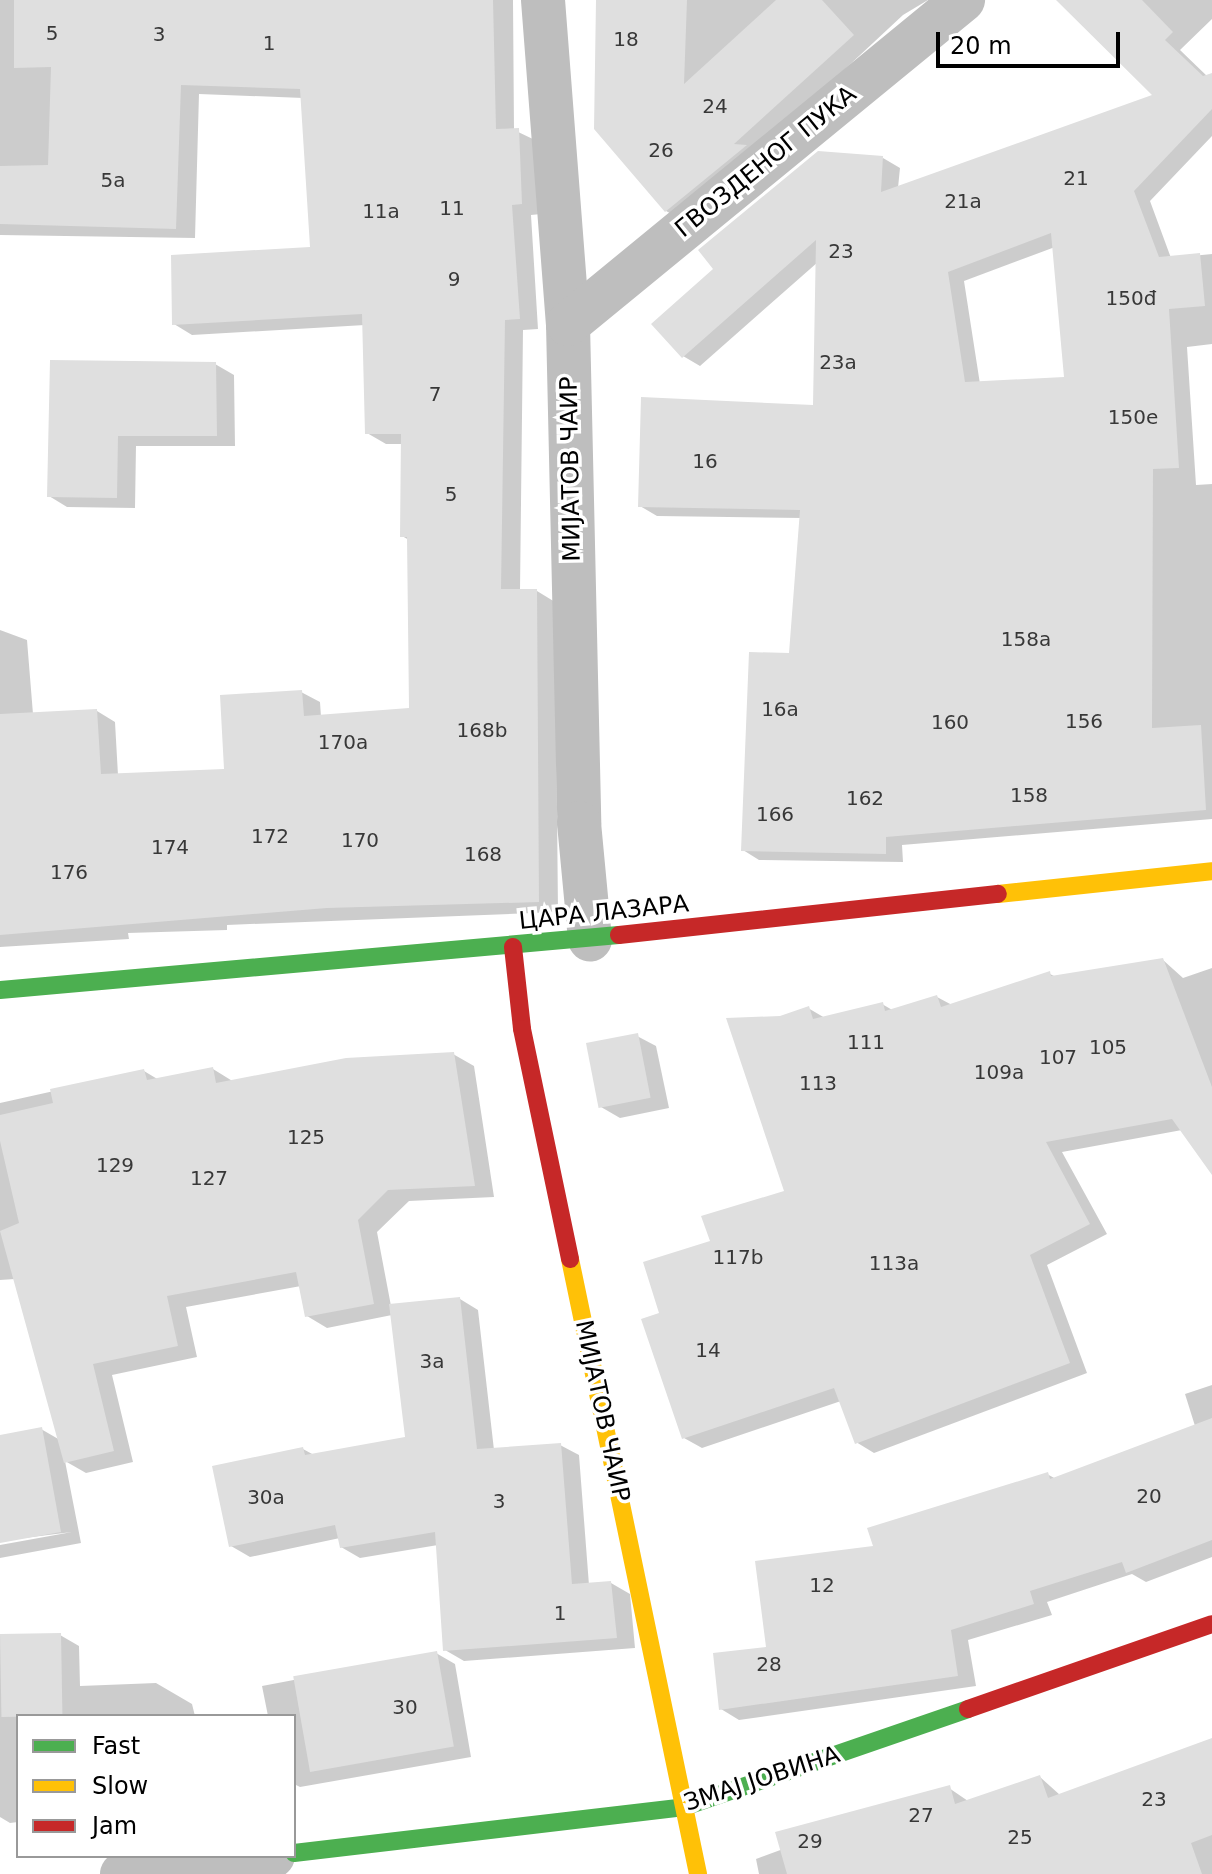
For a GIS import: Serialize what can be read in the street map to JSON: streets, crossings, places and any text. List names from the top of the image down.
{
  "streets": {
    "street": [
      "ГВОЗДЕНОГ ПУКА",
      "МИЈАТОВ ЧАИР",
      "ЦАРА ЛАЗАРА",
      "ЗМАЈ ЈОВИНА"
    ]
  },
  "crossings": [
    ["ГВОЗДЕНОГ ПУКА", "МИЈАТОВ ЧАИР"],
    ["МИЈАТОВ ЧАИР", "ЦАРА ЛАЗАРА"],
    ["МИЈАТОВ ЧАИР", "ЗМАЈ ЈОВИНА"]
  ],
  "house_numbers": [
    "5",
    "3",
    "18",
    "1",
    "24",
    "26",
    "21",
    "5a",
    "21a",
    "11",
    "11a",
    "23",
    "9",
    "150đ",
    "23a",
    "7",
    "150e",
    "16",
    "5",
    "158a",
    "16a",
    "156",
    "160",
    "168b",
    "170a",
    "158",
    "162",
    "166",
    "172",
    "170",
    "174",
    "168",
    "176",
    "111",
    "105",
    "107",
    "109a",
    "113",
    "125",
    "129",
    "127",
    "117b",
    "113a",
    "14",
    "3a",
    "20",
    "30a",
    "3",
    "12",
    "1",
    "28",
    "30",
    "23",
    "27",
    "25",
    "29"
  ],
  "legend": ["Fast", "Slow", "Jam"],
  "scale_bar": "20 m"
}
